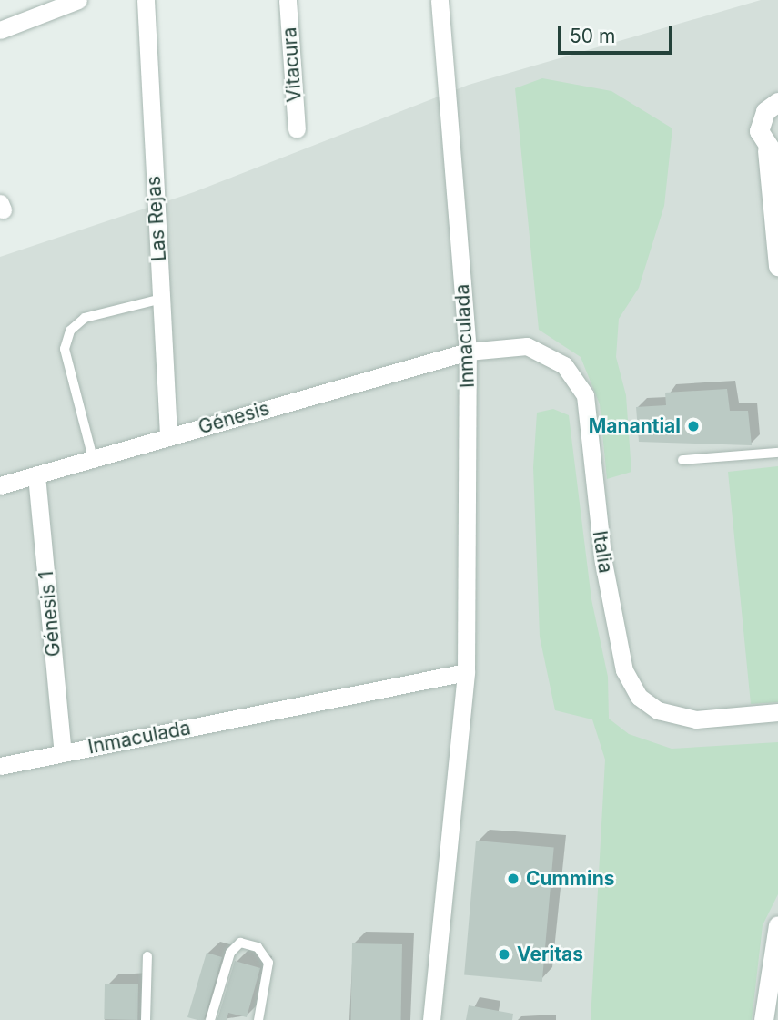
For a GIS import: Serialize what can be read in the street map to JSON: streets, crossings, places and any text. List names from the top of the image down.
{
  "streets": {
    "street": [
      "Vitacura",
      "Las Rejas",
      "Inmaculada",
      "Génesis",
      "Italia",
      "Génesis 1"
    ]
  },
  "crossings": [
    ["Las Rejas", "Génesis"],
    ["Inmaculada", "Génesis"],
    ["Inmaculada", "Italia"],
    ["Inmaculada", "Génesis 1"],
    ["Génesis", "Italia"],
    ["Génesis", "Génesis 1"]
  ],
  "places": ["Manantial", "Cummins", "Veritas"],
  "scale_bar": "50 m"
}
